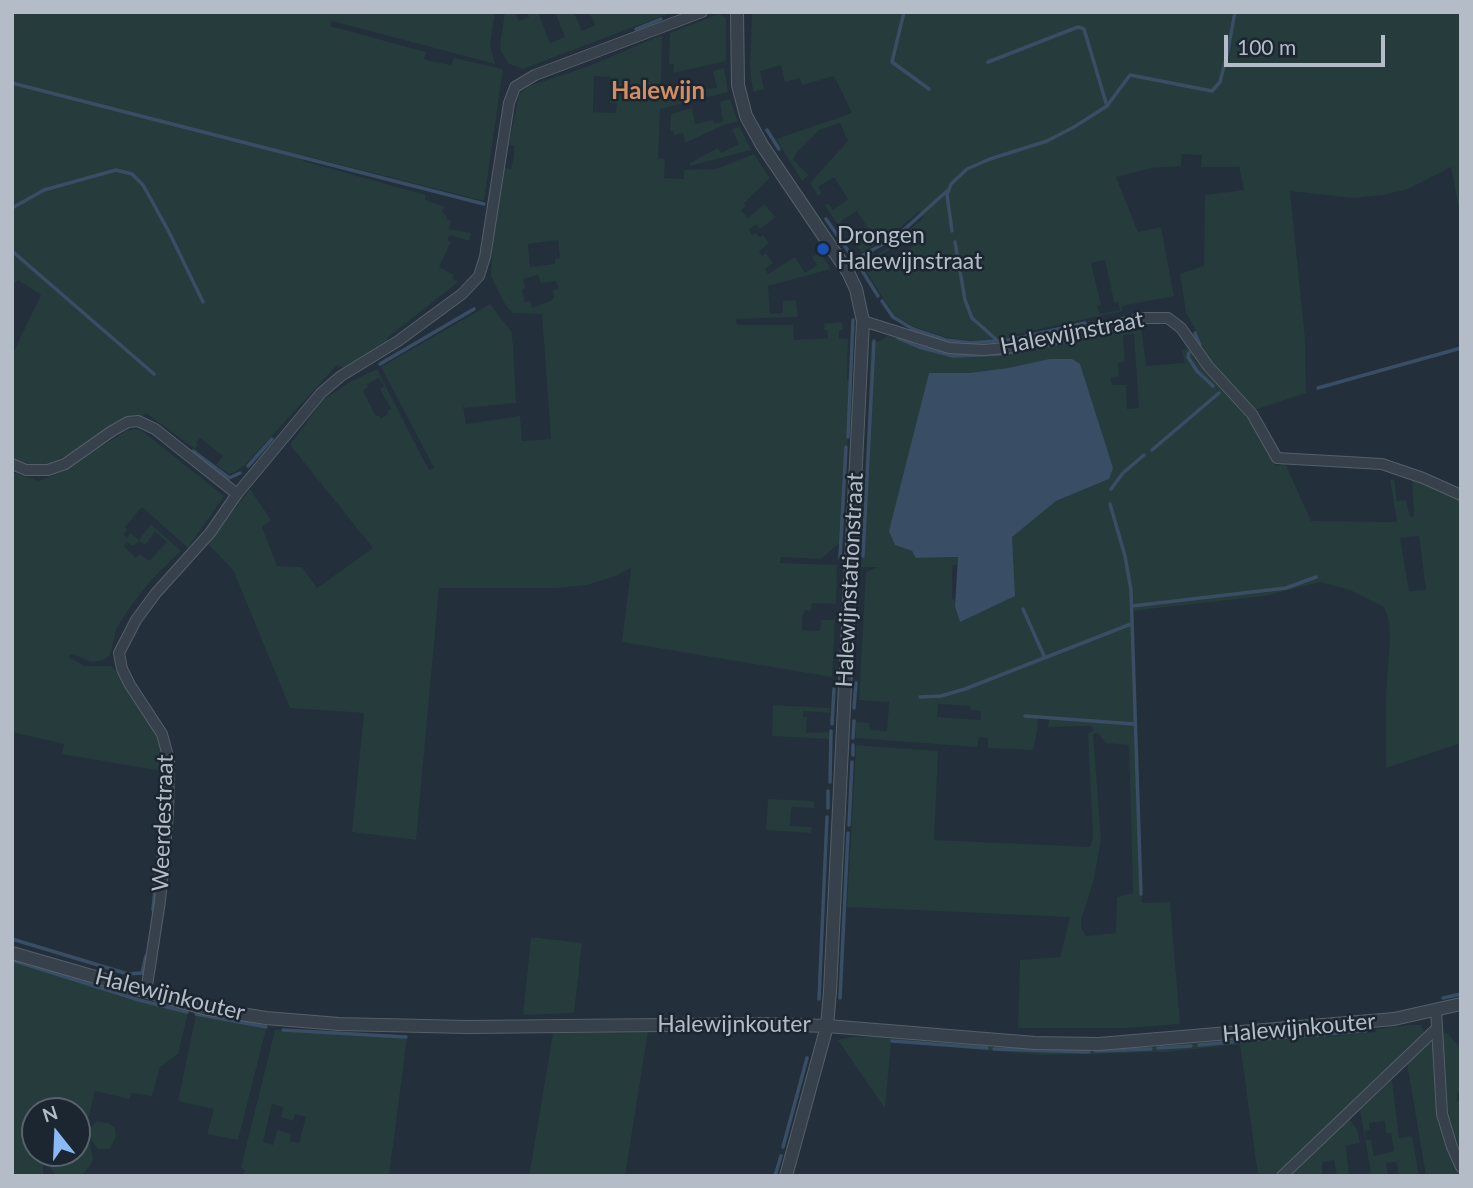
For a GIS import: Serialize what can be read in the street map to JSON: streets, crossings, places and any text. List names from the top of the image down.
{
  "streets": {
    "street": [
      "Halewijnstraat",
      "Halewijnstationstraat",
      "Weerdestraat",
      "Halewijnkouter"
    ]
  },
  "crossings": [
    ["Halewijnstraat", "Halewijnstationstraat"],
    ["Halewijnstationstraat", "Halewijnkouter"],
    ["Weerdestraat", "Halewijnkouter"]
  ],
  "districts": ["Halewijn"],
  "places": ["Drongen Halewijnstraat"],
  "scale_bar": "100 m",
  "north": "top"
}
